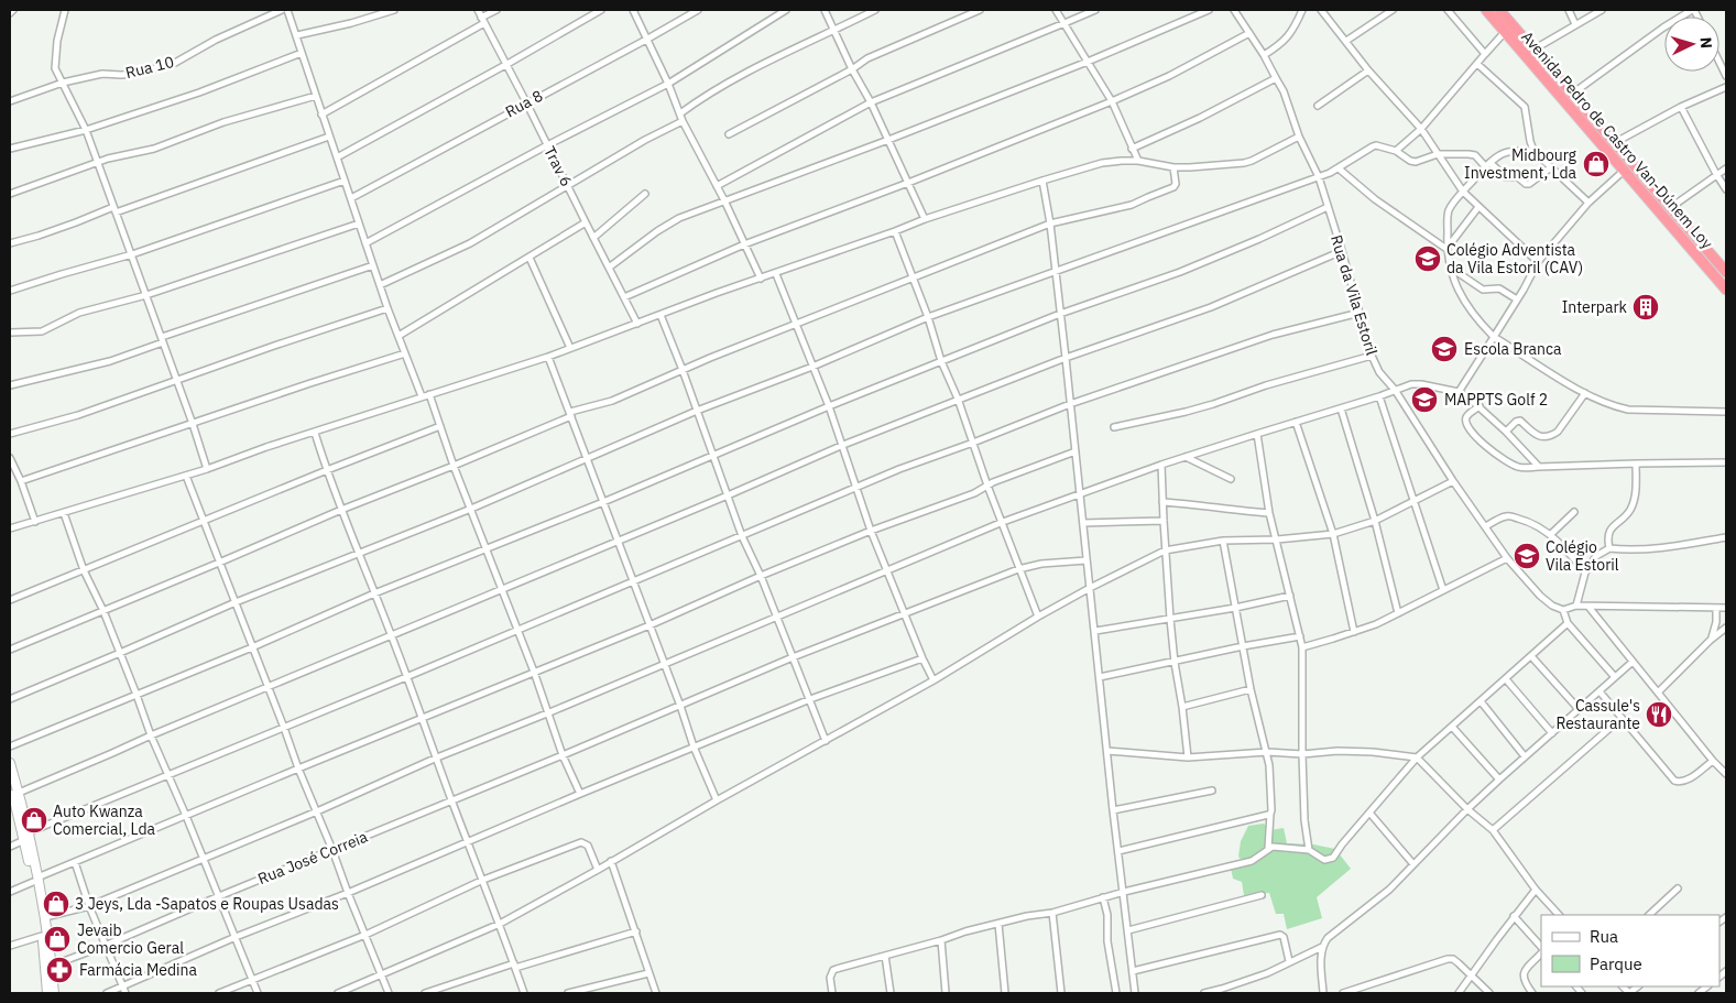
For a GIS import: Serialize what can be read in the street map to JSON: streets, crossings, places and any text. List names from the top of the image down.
{
  "streets": {
    "highway": ["Avenida Pedro de Castro Van-Dúnem Loy"],
    "street": [
      "Rua 10",
      "Rua 8",
      "Trav 6",
      "Rua da Vila Estoril",
      "Rua José Correia"
    ]
  },
  "crossings": [
    ["Rua 8", "Trav 6"]
  ],
  "places": {
    "shop": [
      "Midbourg Investment, Lda",
      "Auto Kwanza Comercial, Lda",
      "3 Jeys, Lda -Sapatos e Roupas Usadas",
      "Jevaib Comercio Geral"
    ],
    "school or university": [
      "Colégio Adventista da Vila Estoril (CAV)",
      "Escola Branca",
      "MAPPTS Golf 2",
      "Colégio Vila Estoril"
    ],
    "building": ["Interpark"],
    "restaurant": ["Cassule's Restaurante"],
    "pharmacy": ["Farmácia Medina"]
  },
  "legend": ["Rua", "Parque"],
  "north": "right"
}
